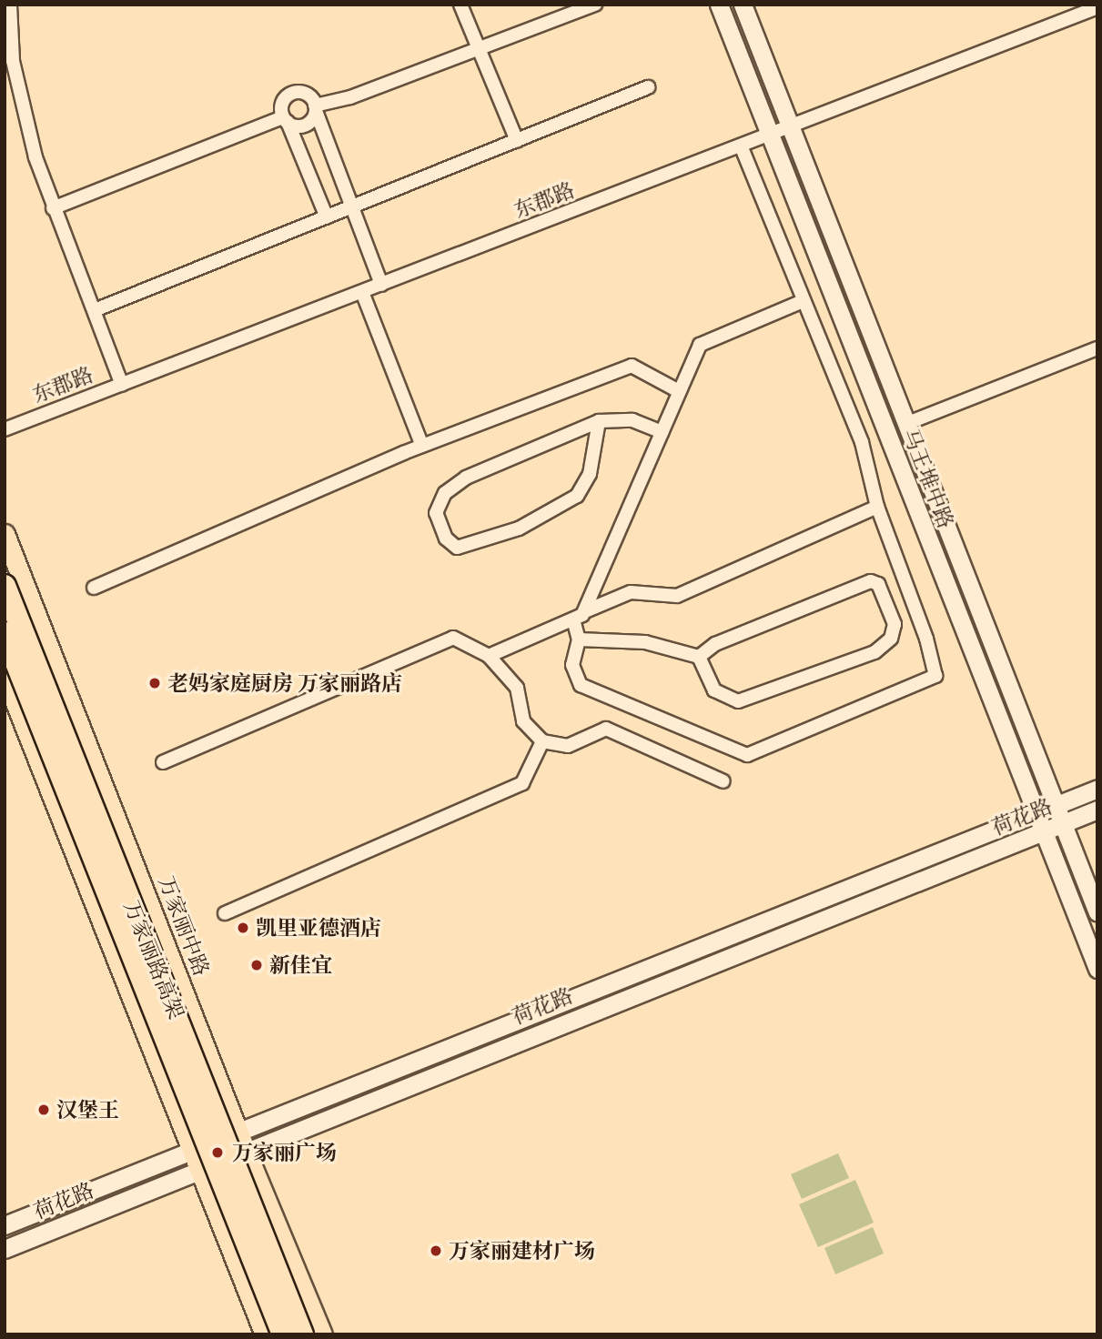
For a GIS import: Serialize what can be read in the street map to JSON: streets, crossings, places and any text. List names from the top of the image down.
{
  "streets": {
    "highway": ["万家丽路高架"],
    "main road": ["马王堆中路", "荷花路", "万家丽中路"],
    "street": ["东郡路"]
  },
  "crossings": [
    ["东郡路", "马王堆中路"],
    ["马王堆中路", "荷花路"],
    ["荷花路", "万家丽中路"]
  ],
  "places": [
    "老妈家庭厨房 万家丽路店",
    "凯里亚德酒店",
    "新佳宜",
    "汉堡王",
    "万家丽广场",
    "万家丽建材广场"
  ]
}
